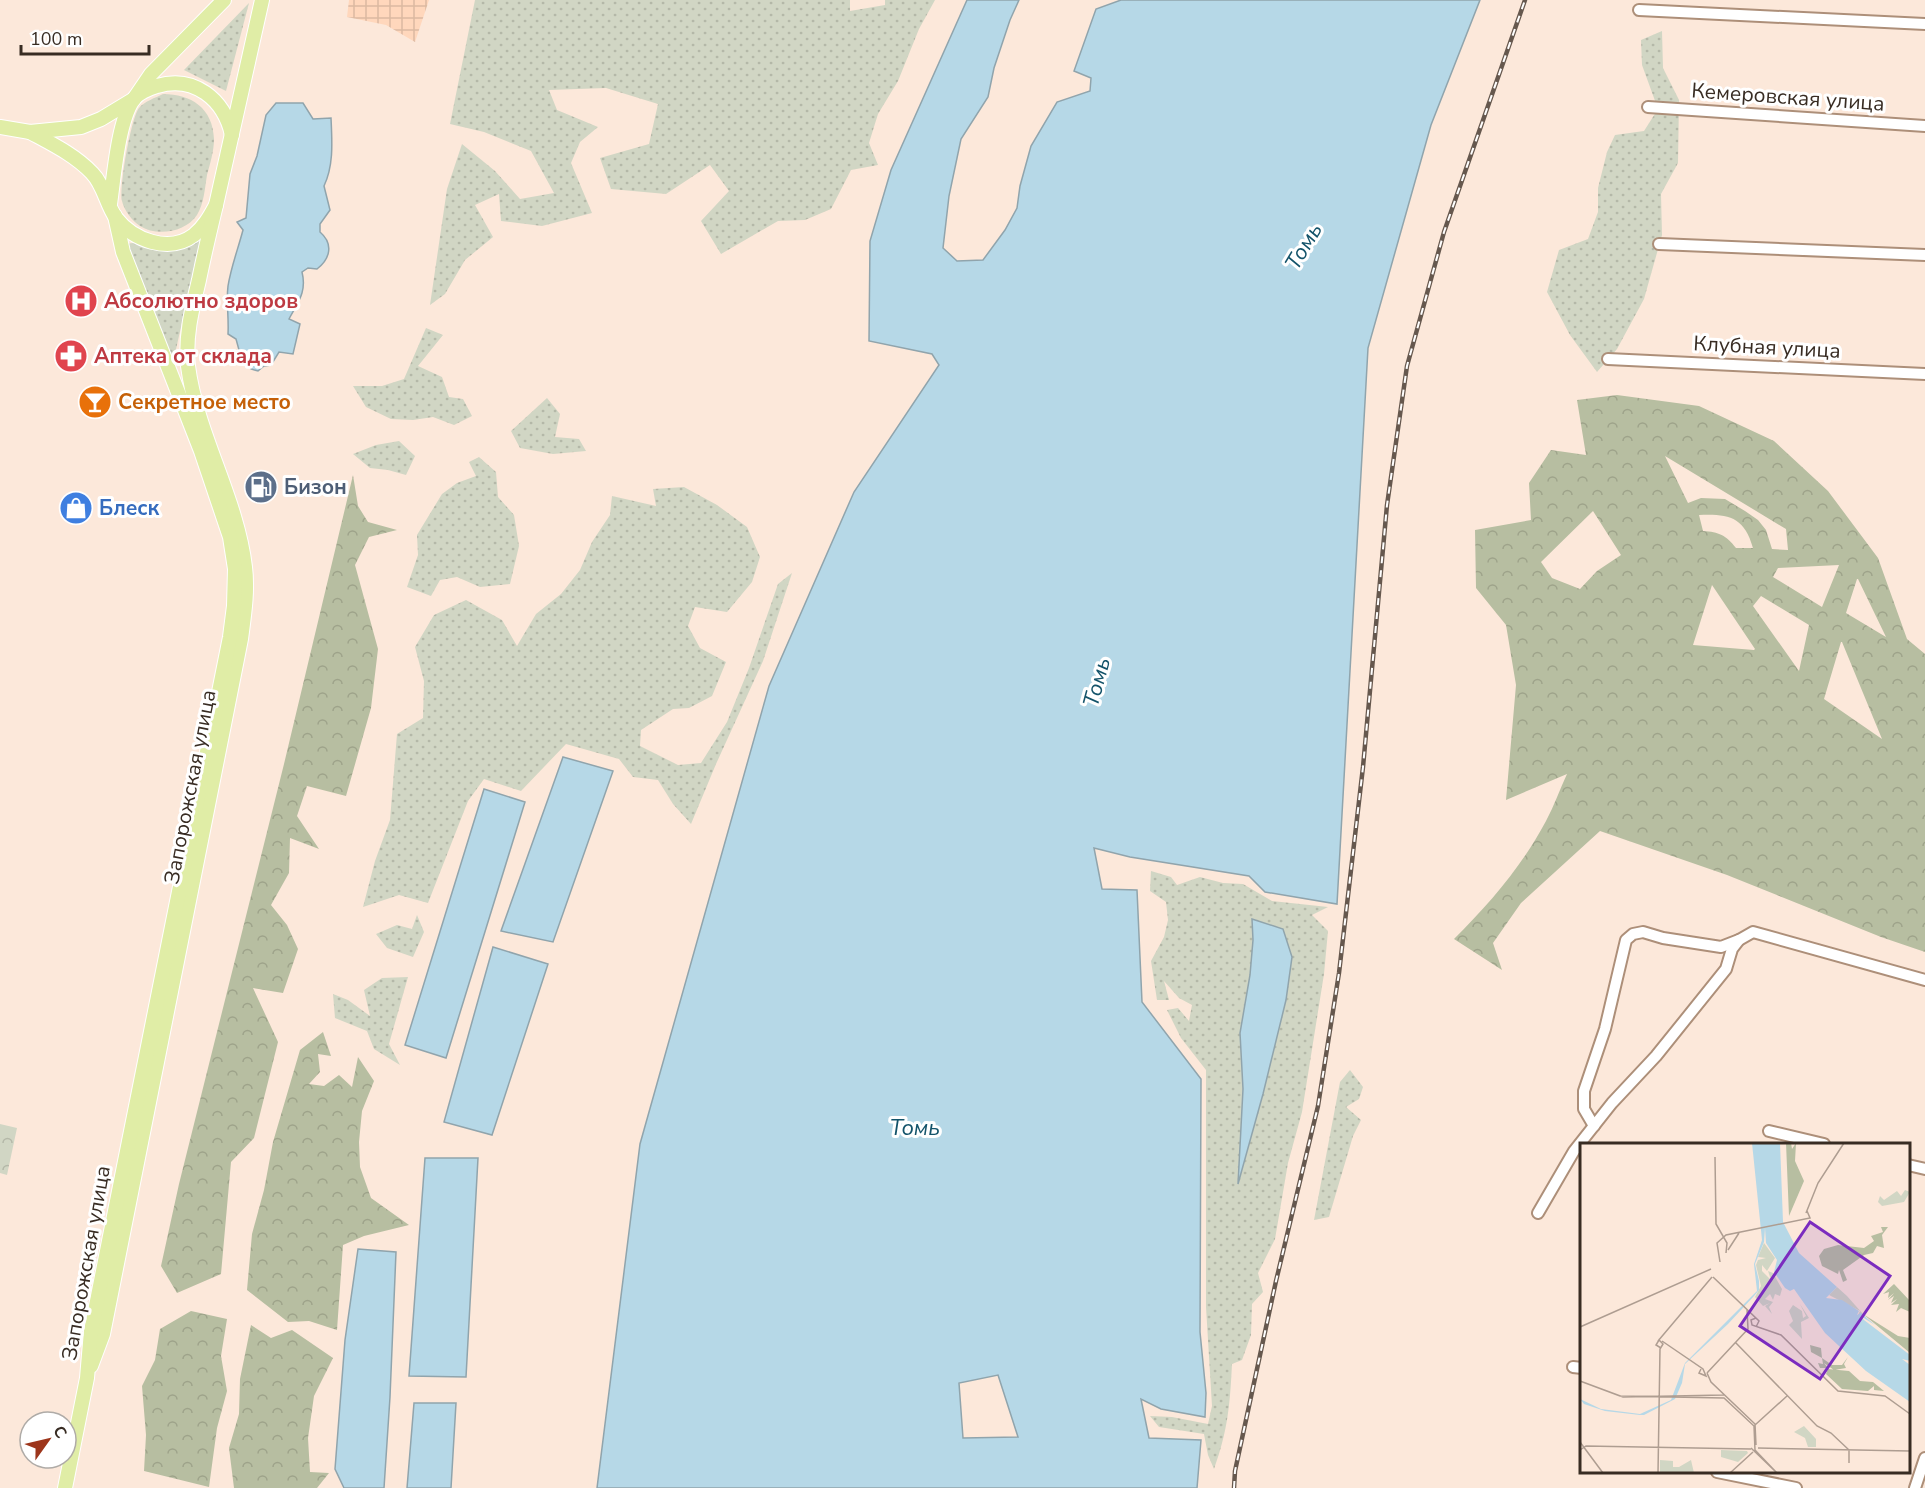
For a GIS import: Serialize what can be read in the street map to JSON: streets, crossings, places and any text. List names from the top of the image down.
{
  "streets": {
    "main road": ["Запорожская улица"],
    "street": ["Кемеровская улица", "Клубная улица"]
  },
  "water": ["Томь"],
  "places": {
    "hospital": ["Абсолютно здоров"],
    "pharmacy": ["Аптека от склада"],
    "bar": ["Секретное место"],
    "fuel station": ["Бизон"],
    "shop": ["Блеск"]
  },
  "scale_bar": "100 m",
  "north": "top right"
}
